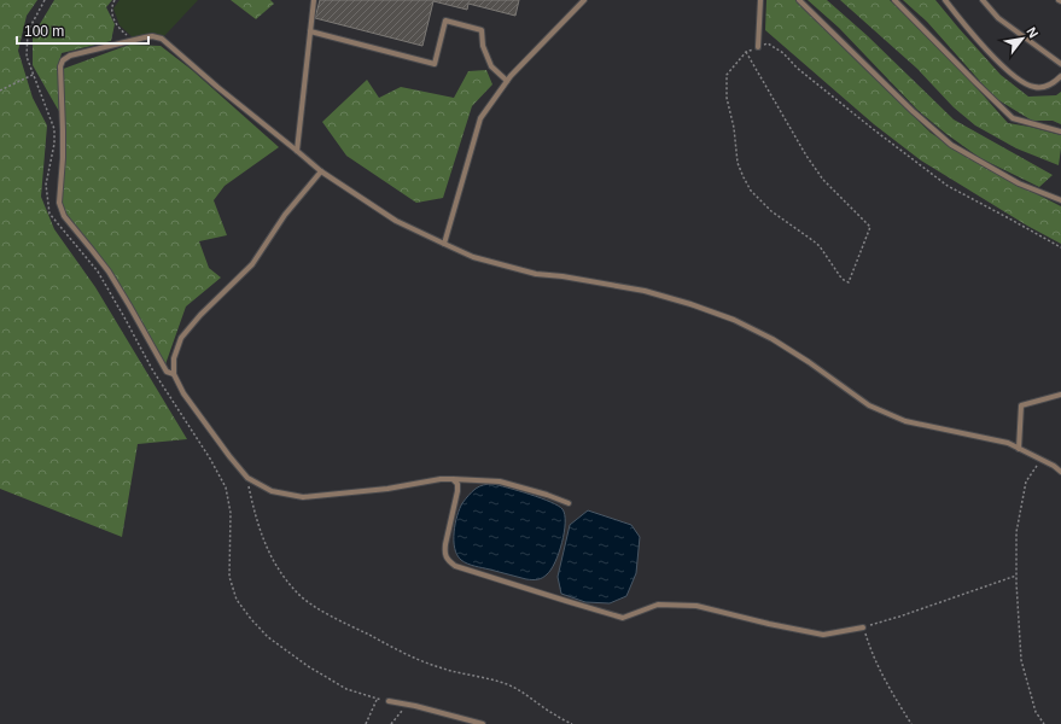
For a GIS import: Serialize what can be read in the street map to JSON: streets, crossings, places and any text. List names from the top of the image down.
{
  "scale_bar": "100 m",
  "north": "top right"
}
